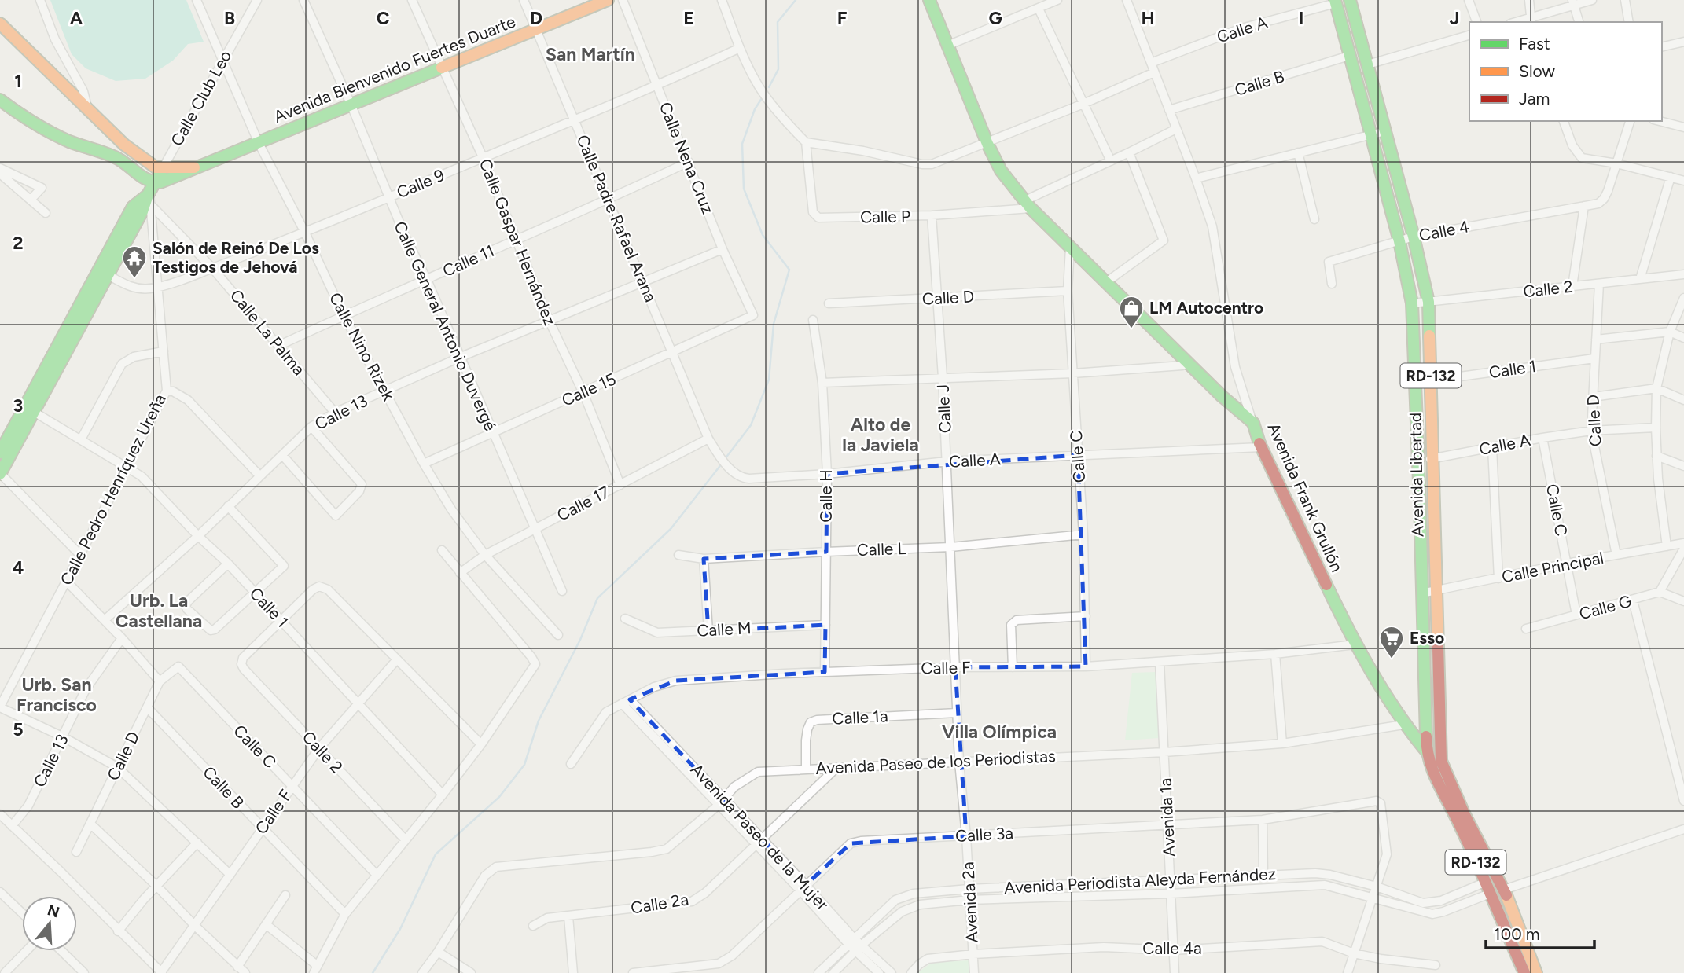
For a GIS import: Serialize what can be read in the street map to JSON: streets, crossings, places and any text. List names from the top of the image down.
{
  "streets": {
    "main road": [
      "Avenida Bienvenido Fuertes Duarte",
      "RD-132",
      "Avenida Libertad",
      "Avenida Frank Grullón"
    ],
    "street": [
      "Calle A",
      "Calle B",
      "Calle Club Leo",
      "Calle Nena Cruz",
      "Calle 9",
      "Calle P",
      "Calle Padre Rafael Arana",
      "Calle 4",
      "Calle Gaspar Hernández",
      "Calle 11",
      "Calle 2",
      "Calle D",
      "Calle General Antonio Duvergé",
      "Calle La Palma",
      "Calle Nino Rizek",
      "Calle 1",
      "Calle 15",
      "Calle J",
      "Calle 13",
      "Calle C",
      "Calle Pedro Henríquez Ureña",
      "Calle H",
      "Calle 17",
      "Calle L",
      "Calle Principal",
      "Calle G",
      "Calle M",
      "Calle F",
      "Calle 1a",
      "Avenida Paseo de los Periodistas",
      "Avenida 1a",
      "Calle 3a",
      "Avenida Paseo de la Mujer",
      "Avenida Periodista Aleyda Fernández",
      "Avenida 2a",
      "Calle 2a",
      "Calle 4a"
    ]
  },
  "crossings": [
    ["Calle A", "Calle Padre Rafael Arana"],
    ["Calle A", "Calle D"],
    ["Calle A", "Calle J"],
    ["Calle A", "Calle C"],
    ["Calle A", "Avenida Libertad"],
    ["Calle A", "Calle H"],
    ["Calle A", "Avenida Frank Grullón"],
    ["Calle A", "Calle 17"],
    ["Avenida Bienvenido Fuertes Duarte", "Calle Club Leo"],
    ["Avenida Bienvenido Fuertes Duarte", "Calle Padre Rafael Arana"],
    ["Avenida Bienvenido Fuertes Duarte", "Calle Gaspar Hernández"],
    ["Avenida Bienvenido Fuertes Duarte", "Calle General Antonio Duvergé"],
    ["Avenida Bienvenido Fuertes Duarte", "Calle La Palma"],
    ["Avenida Bienvenido Fuertes Duarte", "Calle Nino Rizek"],
    ["Avenida Bienvenido Fuertes Duarte", "Calle Pedro Henríquez Ureña"],
    ["Calle B", "Calle D"],
    ["Calle B", "Avenida Libertad"],
    ["Calle B", "Calle F"],
    ["Calle Club Leo", "Calle Nino Rizek"],
    ["Calle Nena Cruz", "Calle 9"],
    ["Calle Nena Cruz", "Calle 11"],
    ["Calle Nena Cruz", "Calle 15"],
    ["Calle Nena Cruz", "Calle 13"],
    ["Calle 9", "Calle Padre Rafael Arana"],
    ["Calle 9", "Calle Gaspar Hernández"],
    ["Calle 9", "Calle General Antonio Duvergé"],
    ["Calle 9", "Calle La Palma"],
    ["Calle 9", "Calle Nino Rizek"],
    ["Calle 9", "Calle Pedro Henríquez Ureña"],
    ["Calle P", "Calle J"],
    ["Calle P", "Avenida Frank Grullón"],
    ["Calle Padre Rafael Arana", "Calle 11"],
    ["Calle Padre Rafael Arana", "Calle 15"],
    ["Calle Padre Rafael Arana", "Calle 13"],
    ["Calle Padre Rafael Arana", "Calle 17"],
    ["Calle 4", "Avenida Libertad"],
    ["Calle Gaspar Hernández", "Calle 11"],
    ["Calle Gaspar Hernández", "Calle 15"],
    ["Calle Gaspar Hernández", "Calle 13"],
    ["Calle Gaspar Hernández", "Calle 17"],
    ["Calle 11", "Calle General Antonio Duvergé"],
    ["Calle 11", "Calle La Palma"],
    ["Calle 11", "Calle Nino Rizek"],
    ["Calle 2", "Calle D"],
    ["Calle 2", "Calle 1"],
    ["Calle 2", "Avenida Libertad"],
    ["Calle 2", "Calle F"],
    ["Calle D", "Calle 1"],
    ["Calle D", "Calle J"],
    ["Calle D", "Calle C"],
    ["Calle D", "Calle Principal"],
    ["Calle General Antonio Duvergé", "Calle 15"],
    ["Calle General Antonio Duvergé", "Calle 13"],
    ["Calle General Antonio Duvergé", "Calle 17"],
    ["Calle La Palma", "Calle 13"],
    ["Calle La Palma", "Calle Pedro Henríquez Ureña"],
    ["Calle Nino Rizek", "Calle 15"],
    ["Calle Nino Rizek", "Calle 13"],
    ["Calle Nino Rizek", "Calle 17"],
    ["Calle 1", "Calle 13"],
    ["Calle 1", "Avenida Libertad"],
    ["Calle 1", "Calle Pedro Henríquez Ureña"],
    ["Calle 1", "Calle F"],
    ["RD-132", "Avenida Libertad"],
    ["RD-132", "Avenida Frank Grullón"],
    ["RD-132", "Avenida Periodista Aleyda Fernández"],
    ["Calle J", "Calle L"],
    ["Calle J", "Calle F"],
    ["Calle J", "Avenida 2a"],
    ["Calle C", "Avenida Frank Grullón"],
    ["Calle C", "Calle L"],
    ["Calle C", "Calle Principal"],
    ["Calle C", "Calle G"],
    ["Calle C", "Calle F"],
    ["Avenida Libertad", "Avenida Frank Grullón"],
    ["Avenida Libertad", "Calle Principal"],
    ["Calle H", "Calle L"],
    ["Calle H", "Calle M"],
    ["Calle H", "Calle F"],
    ["Avenida Frank Grullón", "Calle F"],
    ["Avenida Frank Grullón", "Avenida Paseo de los Periodistas"],
    ["Calle F", "Avenida 1a"],
    ["Calle F", "Avenida Paseo de la Mujer"],
    ["Calle F", "Avenida 2a"],
    ["Calle 1a", "Avenida Paseo de los Periodistas"],
    ["Calle 1a", "Avenida 2a"],
    ["Avenida Paseo de los Periodistas", "Avenida 1a"],
    ["Avenida Paseo de los Periodistas", "Avenida Paseo de la Mujer"],
    ["Avenida Paseo de los Periodistas", "Avenida 2a"],
    ["Avenida Paseo de los Periodistas", "Calle 2a"],
    ["Avenida 1a", "Calle 3a"],
    ["Avenida 1a", "Avenida Periodista Aleyda Fernández"],
    ["Avenida 1a", "Calle 4a"],
    ["Calle 3a", "Avenida Paseo de la Mujer"],
    ["Calle 3a", "Avenida Periodista Aleyda Fernández"],
    ["Calle 3a", "Avenida 2a"],
    ["Avenida Paseo de la Mujer", "Avenida Periodista Aleyda Fernández"],
    ["Avenida Paseo de la Mujer", "Calle 2a"],
    ["Avenida Periodista Aleyda Fernández", "Avenida 2a"],
    ["Avenida 2a", "Calle 4a"]
  ],
  "districts": [
    "San Martín",
    "Alto de la Javiela",
    "Urb. La Castellana",
    "Urb. San Francisco",
    "Villa Olímpica"
  ],
  "places": {
    "temple": ["Salón de Reinó De Los Testigos de Jehová"],
    "shop": ["LM Autocentro"],
    "supermarket": ["Esso"]
  },
  "legend": ["Fast", "Slow", "Jam"],
  "scale_bar": "100 m",
  "north": "top",
  "grid": {
    "columns": [
      "A",
      "B",
      "C",
      "D",
      "E",
      "F",
      "G",
      "H",
      "I",
      "J"
    ],
    "rows": [
      "1",
      "2",
      "3",
      "4",
      "5"
    ]
  }
}
